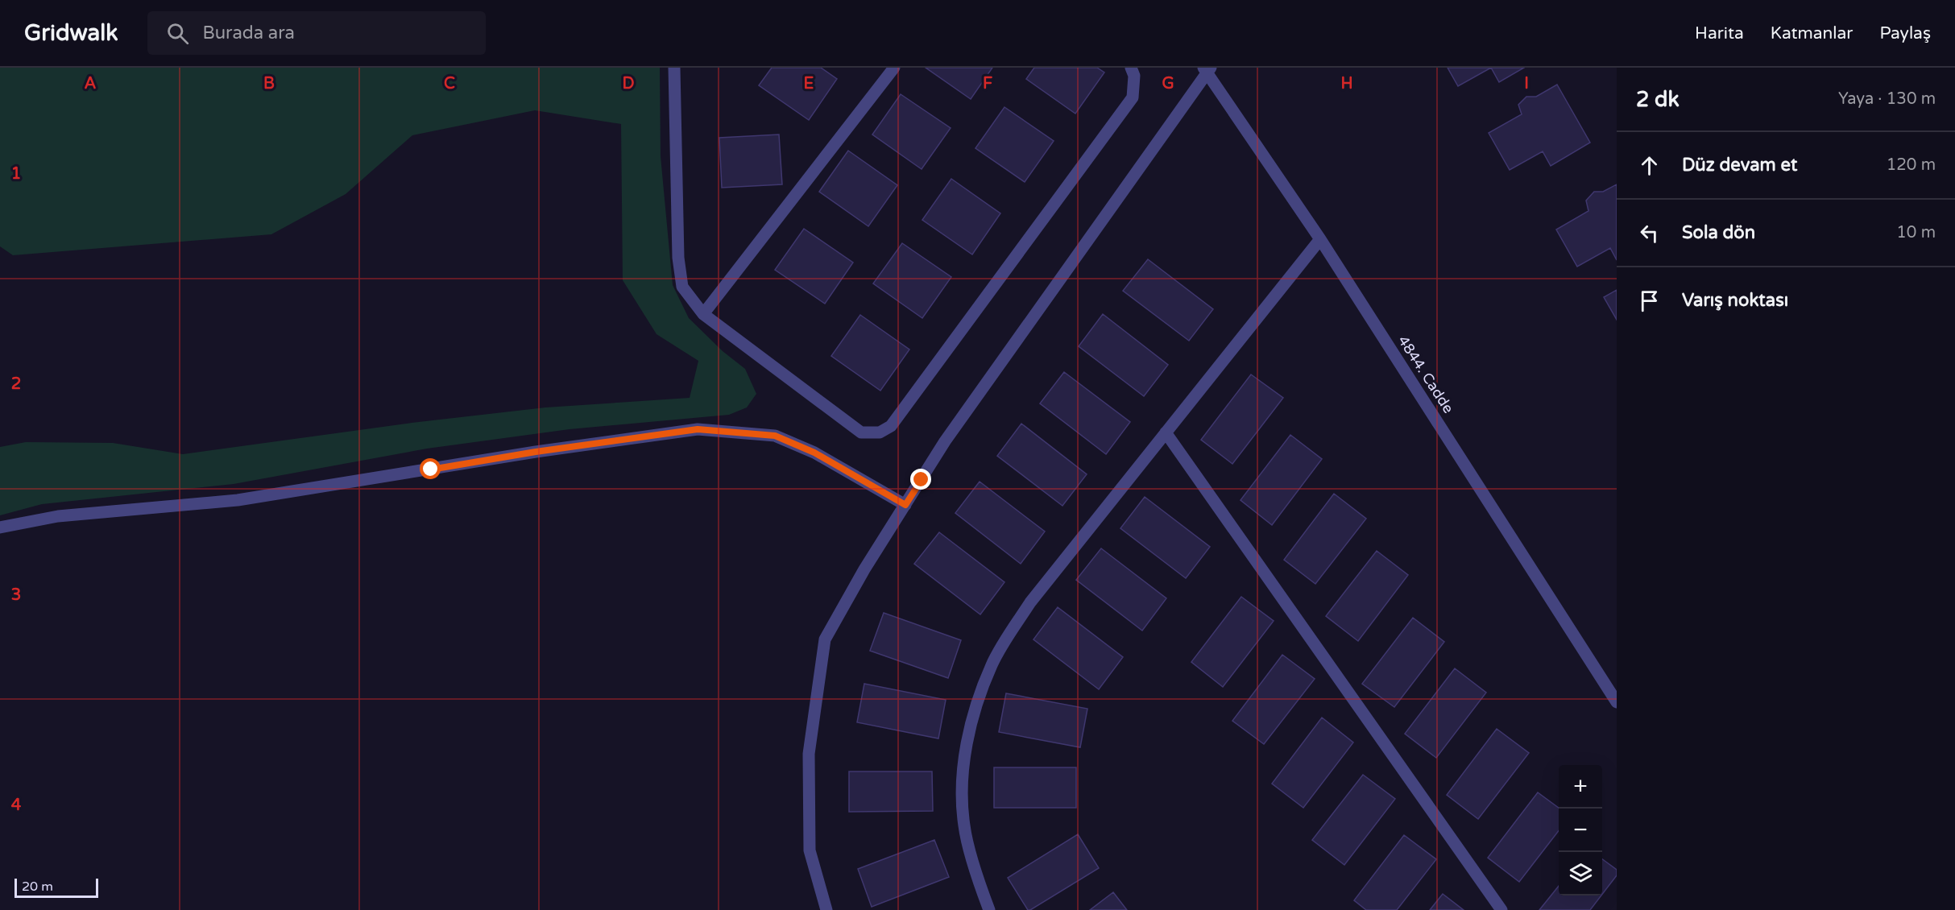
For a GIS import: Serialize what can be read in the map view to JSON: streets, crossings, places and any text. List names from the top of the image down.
{
  "streets": {
    "street": ["4844. Cadde"]
  },
  "scale_bar": "20 m",
  "page": {
    "header": "Gridwalk",
    "search": "Burada ara",
    "nav": ["Harita", "Katmanlar", "Paylaş"],
    "heading": ["2 dk", "Yaya · 130 m"],
    "list": [
      ["Düz devam et", "120 m"],
      ["Sola dön", "10 m"],
      "Varış noktası"
    ],
    "map_buttons": ["+", "−"],
    "scale": "20 m"
  },
  "grid": {
    "columns": [
      "A",
      "B",
      "C",
      "D",
      "E",
      "F",
      "G",
      "H",
      "I"
    ],
    "rows": [
      "1",
      "2",
      "3",
      "4"
    ]
  }
}
